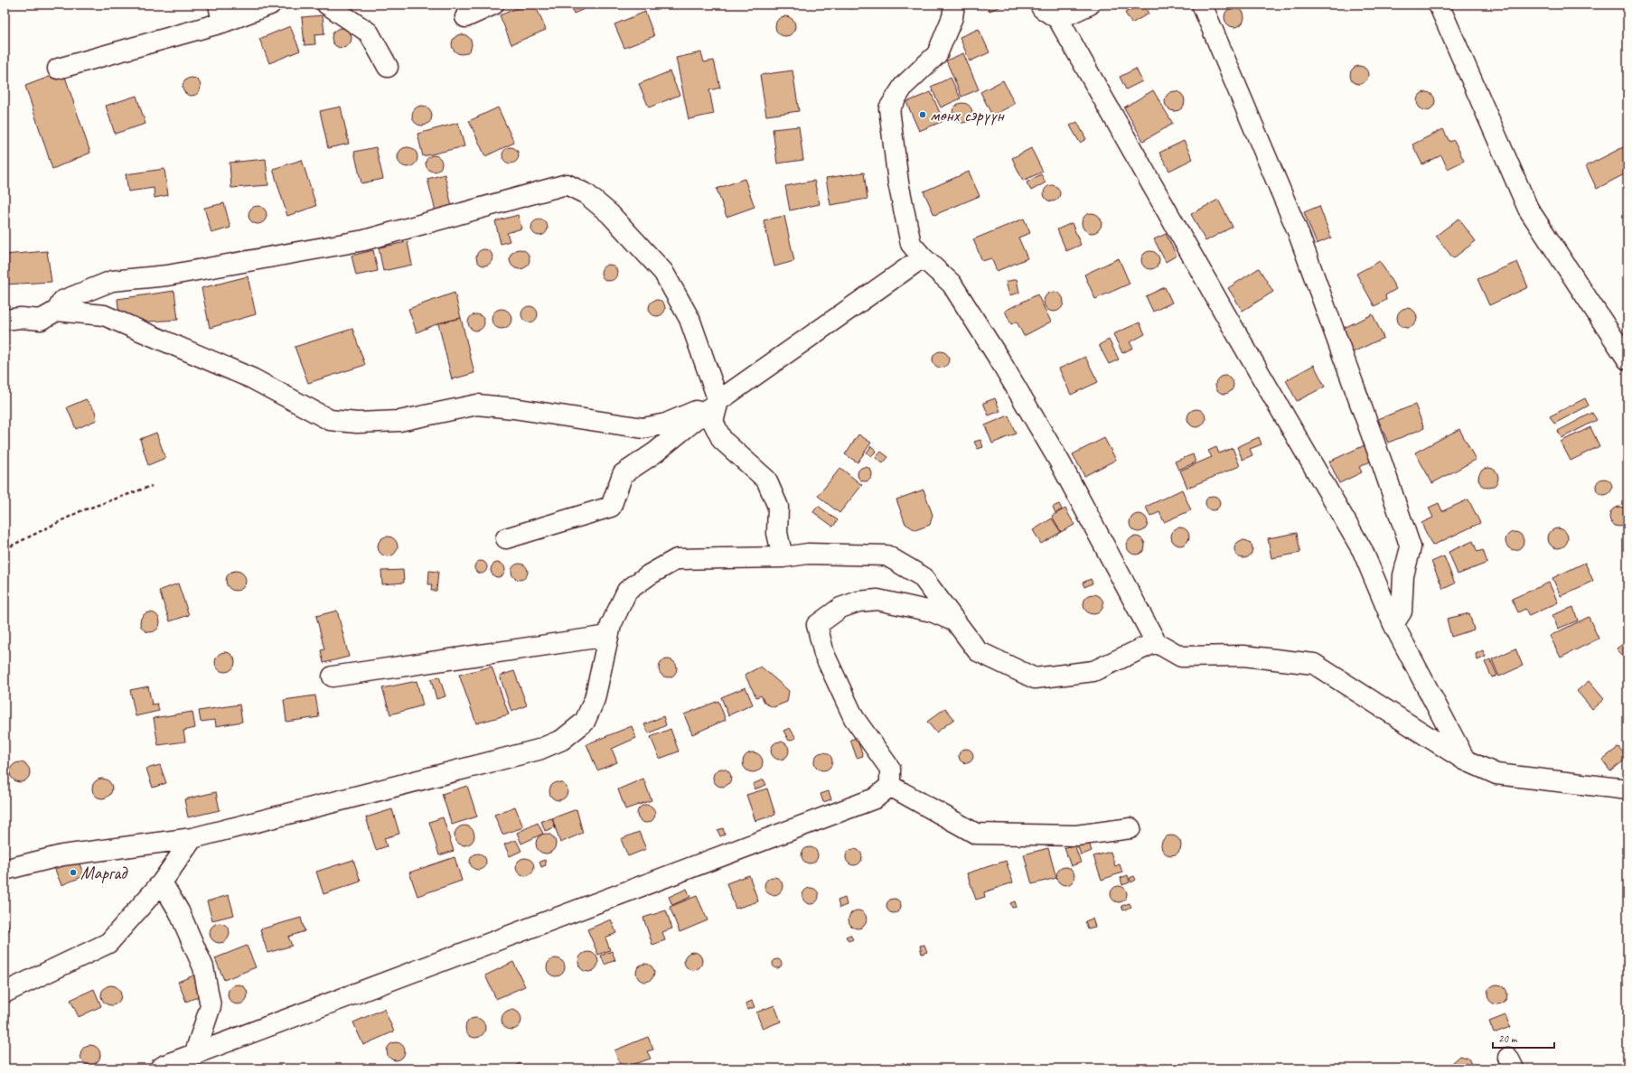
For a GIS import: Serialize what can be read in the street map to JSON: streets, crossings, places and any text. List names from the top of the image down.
{
  "places": ["мөнх сэрүүн", "Маргад"],
  "scale_bar": "20 m"
}
